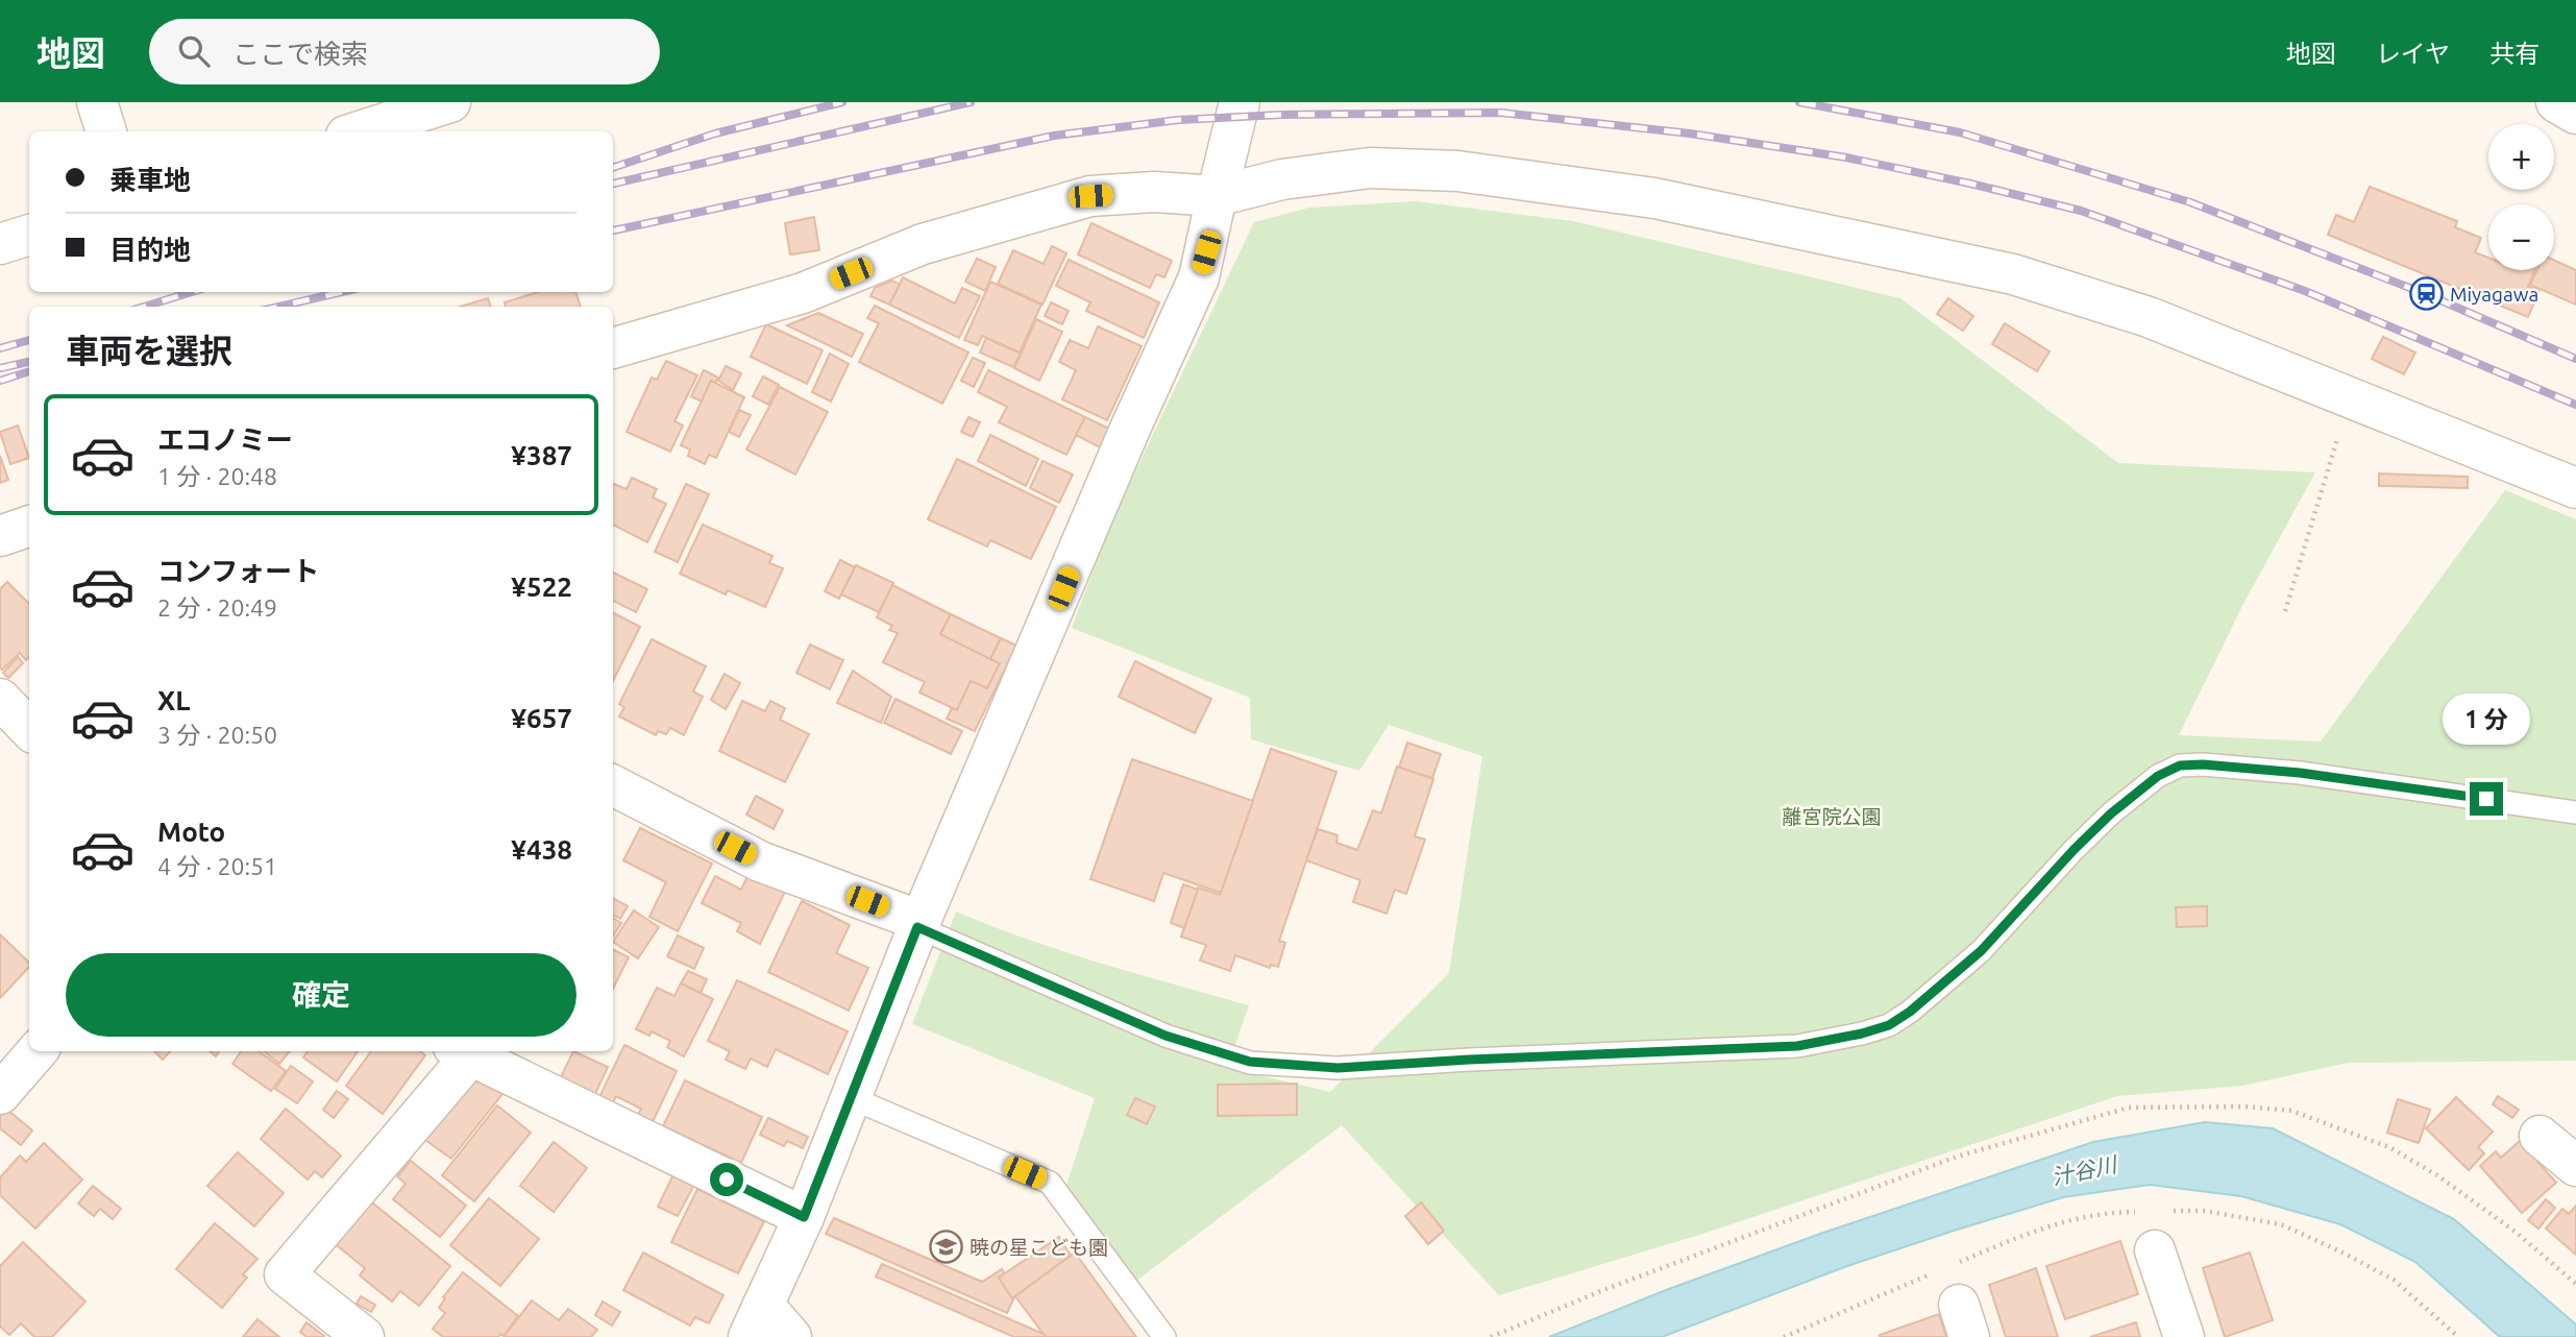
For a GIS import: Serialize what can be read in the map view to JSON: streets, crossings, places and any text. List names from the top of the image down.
{
  "water": ["汁谷川"],
  "parks": ["離宮院公園"],
  "places": {
    "station": ["Miyagawa"],
    "school or university": ["暁の星こども園"]
  },
  "page": {
    "header": "地図",
    "search": "ここで検索",
    "nav": ["地図", "レイヤ", "共有"],
    "map_buttons": ["+", "−"],
    "banner": ["乗車地", "目的地"],
    "heading": "車両を選択",
    "list": [
      {
        "name": "エコノミー",
        "note": "1 分 · 20:48",
        "value": "¥387"
      },
      {
        "name": "コンフォート",
        "note": "2 分 · 20:49",
        "value": "¥522"
      },
      {
        "name": "XL",
        "note": "3 分 · 20:50",
        "value": "¥657"
      },
      {
        "name": "Moto",
        "note": "4 分 · 20:51",
        "value": "¥438"
      }
    ],
    "bubble": "1 分",
    "buttons": "確定"
  }
}
